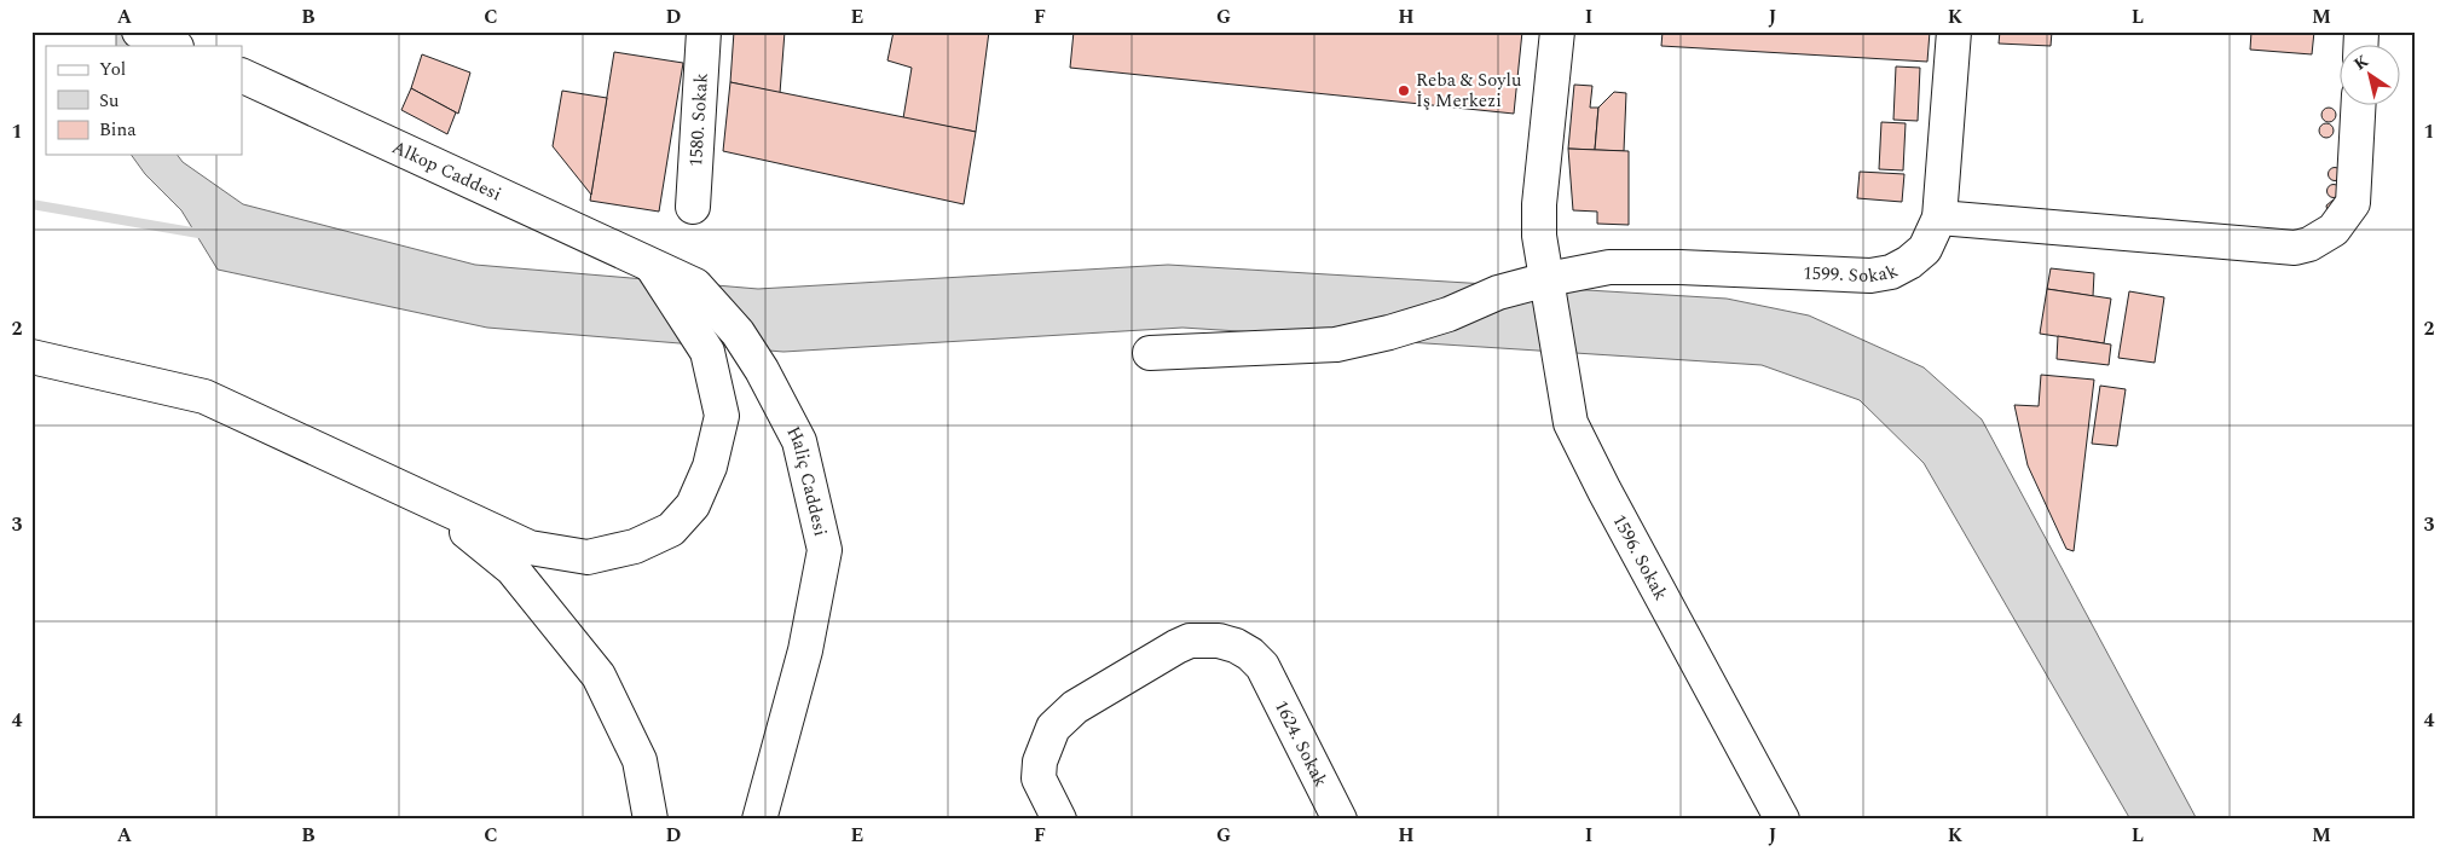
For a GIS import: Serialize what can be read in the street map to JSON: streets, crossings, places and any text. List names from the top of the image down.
{
  "streets": {
    "main road": [
      "1580. Sokak",
      "Alkop Caddesi",
      "1599. Sokak",
      "Haliç Caddesi",
      "1596. Sokak",
      "1624. Sokak"
    ]
  },
  "crossings": [
    ["Alkop Caddesi", "Haliç Caddesi"],
    ["1599. Sokak", "1596. Sokak"]
  ],
  "places": ["Reba & Soylu İş Merkezi"],
  "legend": ["Yol", "Su", "Bina"],
  "north": "top left",
  "grid": {
    "columns": [
      "A",
      "B",
      "C",
      "D",
      "E",
      "F",
      "G",
      "H",
      "I",
      "J",
      "K",
      "L",
      "M"
    ],
    "rows": [
      "1",
      "2",
      "3",
      "4"
    ]
  }
}
